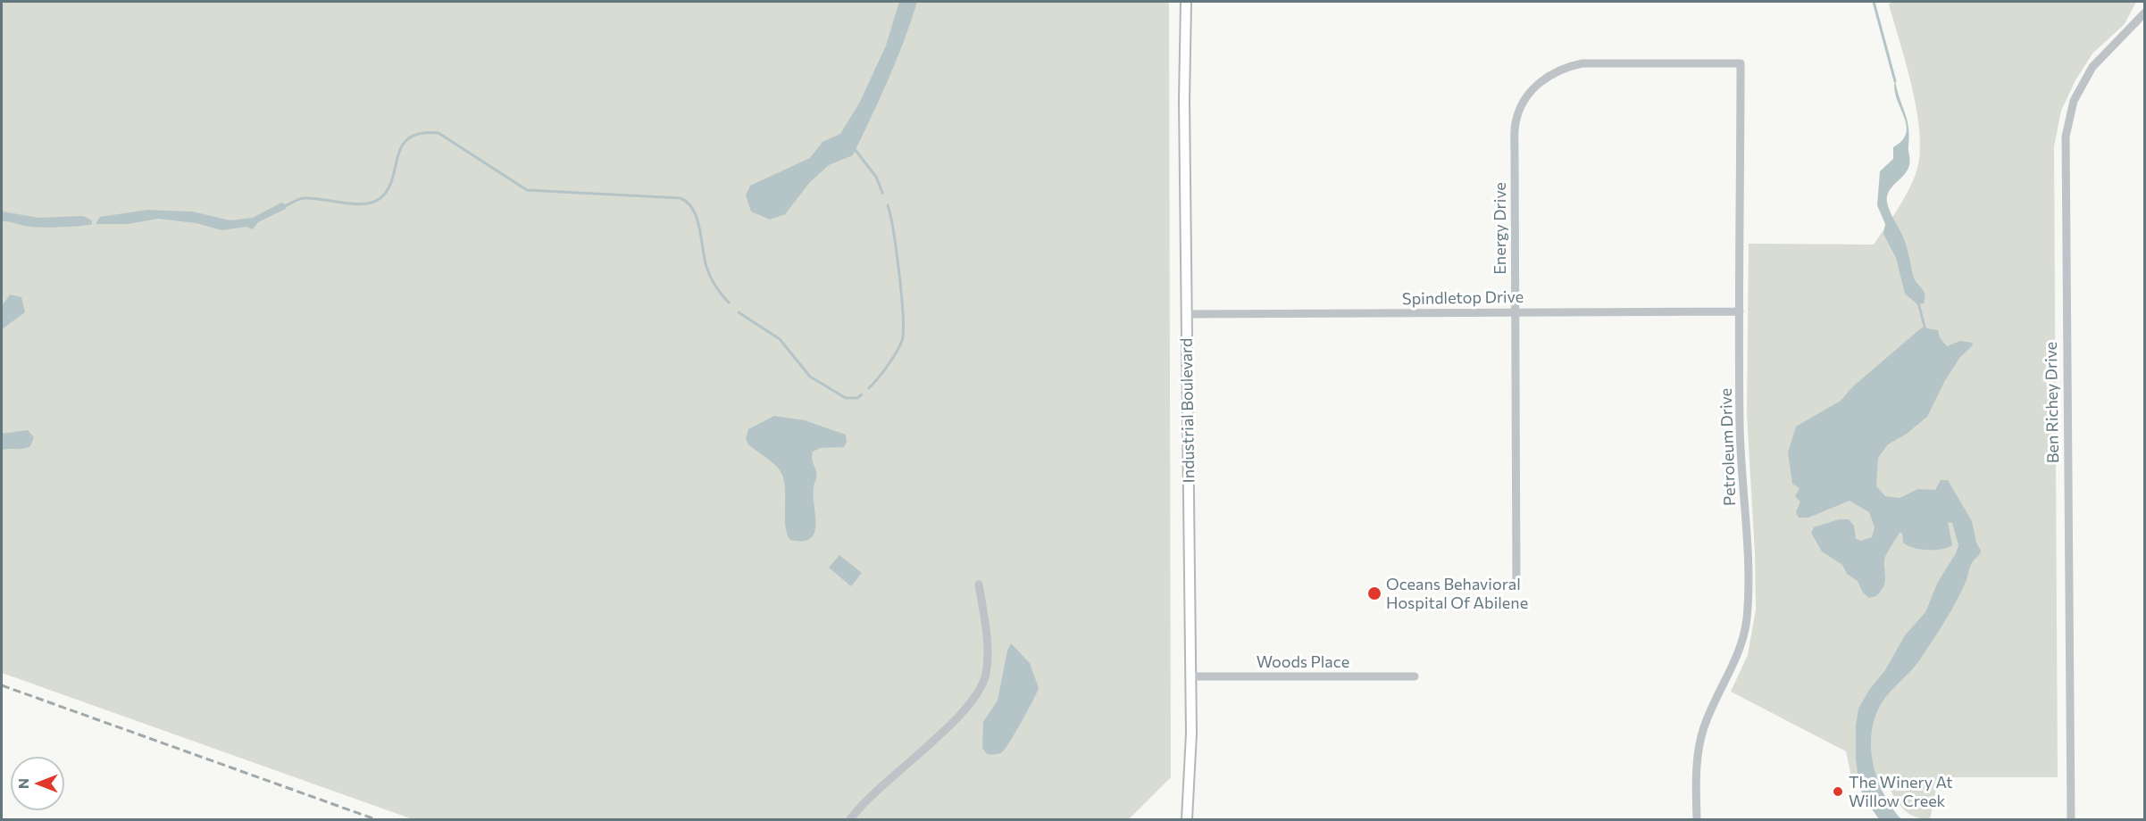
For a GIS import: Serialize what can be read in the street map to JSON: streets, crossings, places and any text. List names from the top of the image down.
{
  "streets": {
    "main road": ["Industrial Boulevard"],
    "street": [
      "Energy Drive",
      "Spindletop Drive",
      "Ben Richey Drive",
      "Petroleum Drive",
      "Woods Place"
    ]
  },
  "crossings": [
    ["Energy Drive", "Spindletop Drive"],
    ["Energy Drive", "Petroleum Drive"],
    ["Spindletop Drive", "Industrial Boulevard"],
    ["Spindletop Drive", "Petroleum Drive"],
    ["Industrial Boulevard", "Woods Place"]
  ],
  "places": ["Oceans Behavioral Hospital Of Abilene", "The Winery At Willow Creek"],
  "north": "left"
}
